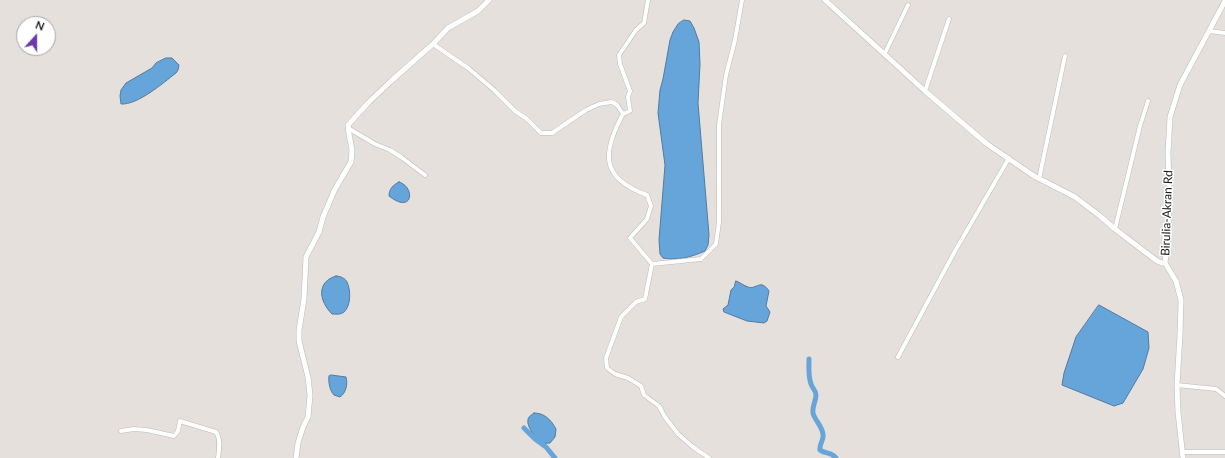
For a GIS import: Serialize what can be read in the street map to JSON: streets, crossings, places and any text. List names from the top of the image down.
{
  "streets": {
    "street": ["Birulia-Akran Rd"]
  },
  "north": "top"
}
